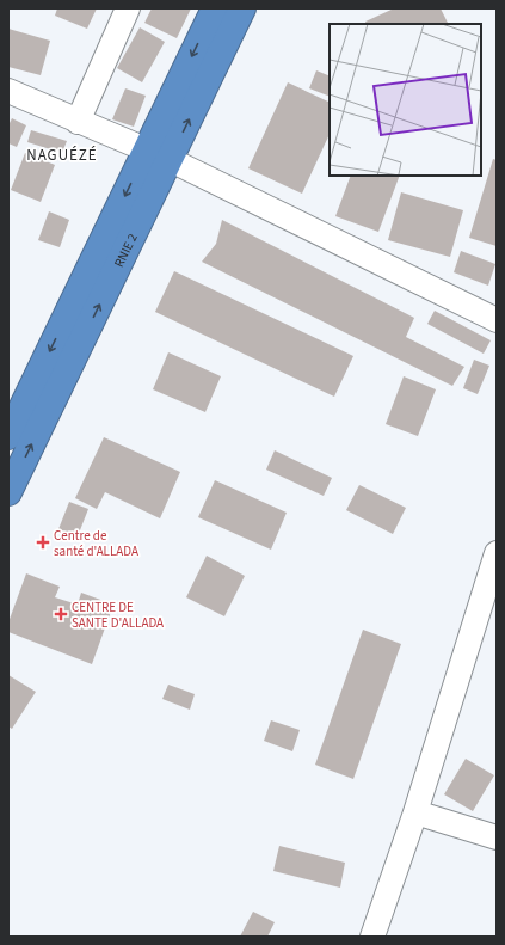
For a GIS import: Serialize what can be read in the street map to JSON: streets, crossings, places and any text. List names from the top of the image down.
{
  "streets": {
    "highway": ["RNIE 2"]
  },
  "districts": ["NAGUÉZÉ"],
  "places": {
    "health": ["Centre de santé d'ALLADA", "CENTRE DE SANTE D'ALLADA"]
  }
}
